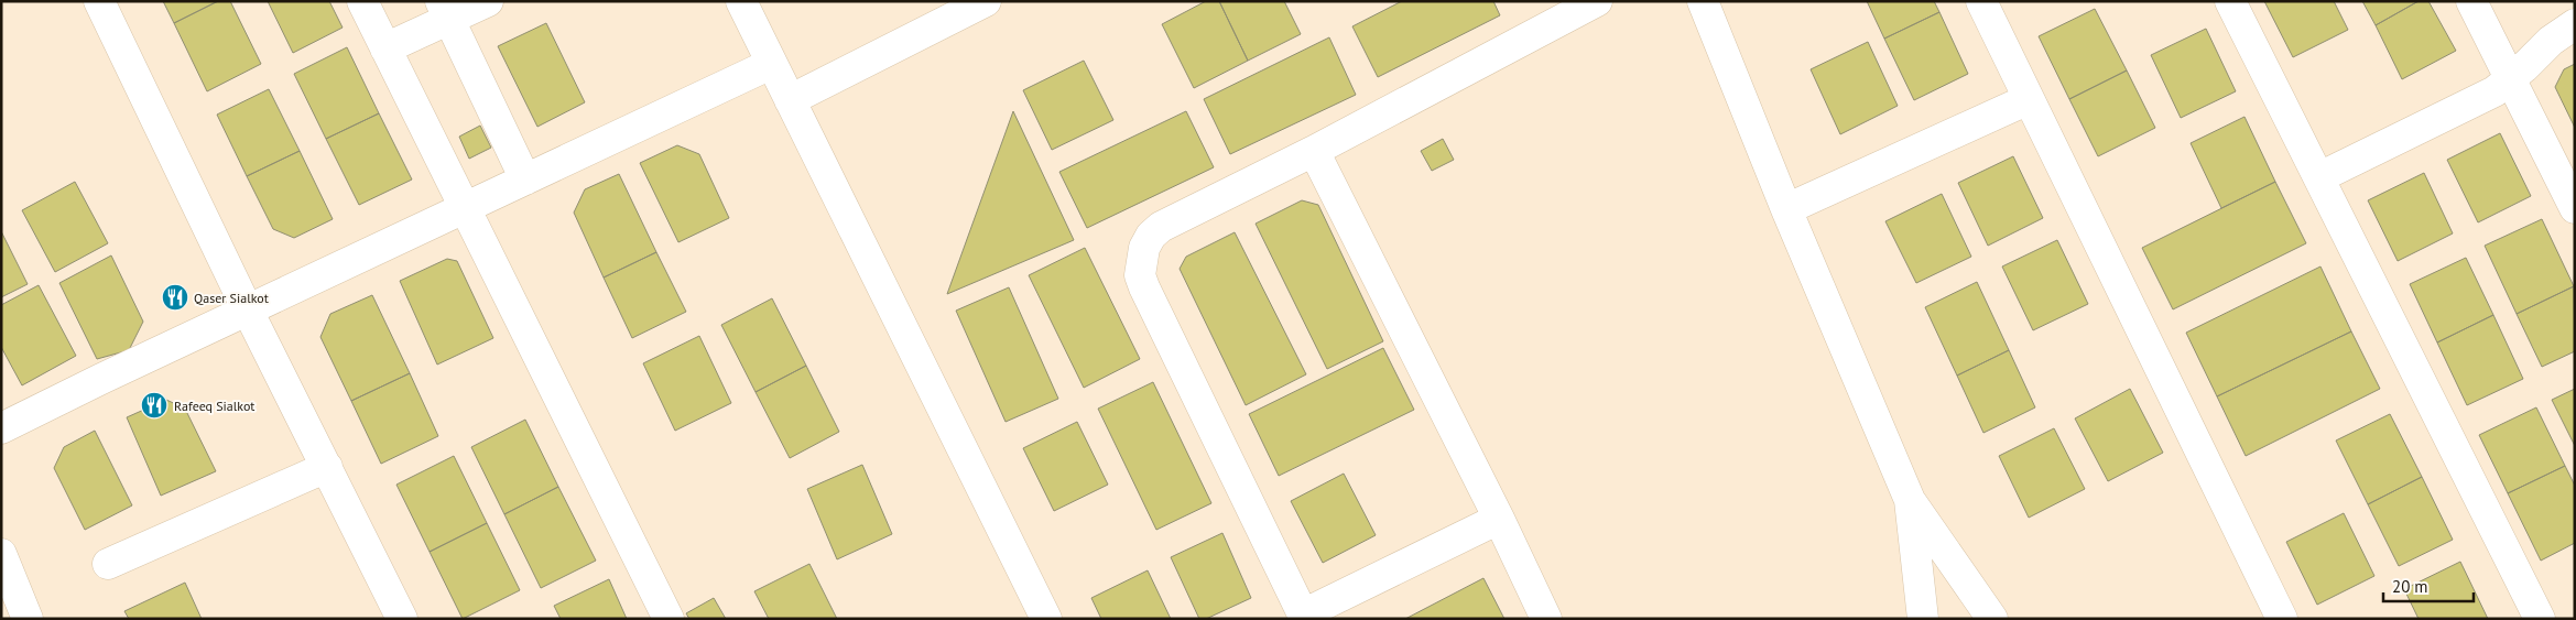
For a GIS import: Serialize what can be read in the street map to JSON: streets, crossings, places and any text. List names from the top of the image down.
{
  "places": {
    "restaurant": ["Qaser Sialkot", "Rafeeq Sialkot"]
  },
  "scale_bar": "20 m"
}
